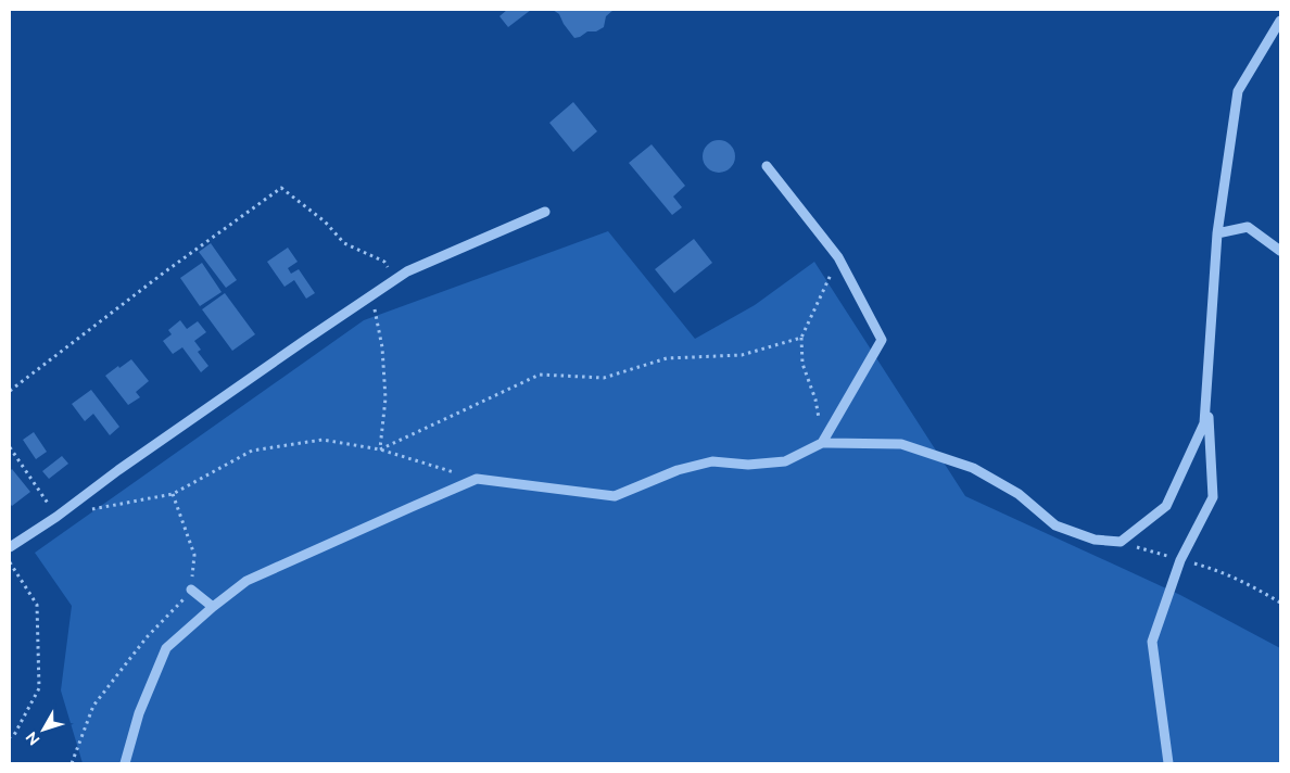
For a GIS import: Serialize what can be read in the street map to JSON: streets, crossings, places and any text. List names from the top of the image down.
{
  "north": "bottom left"
}
